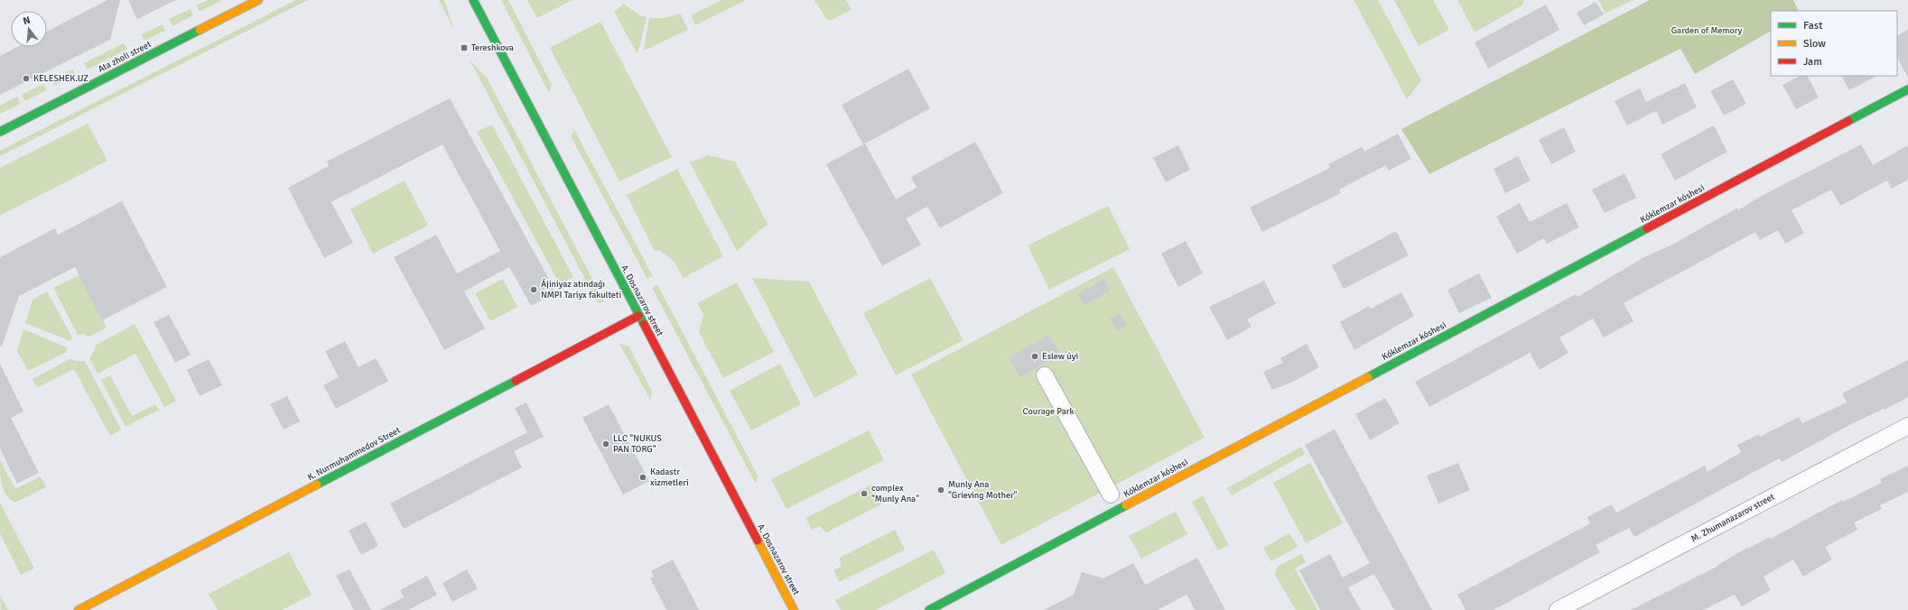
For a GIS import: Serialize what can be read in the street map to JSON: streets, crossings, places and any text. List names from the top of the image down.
{
  "streets": {
    "street": [
      "Ata zholi street",
      "Kóklemzar kóshesi",
      "A. Dosnazarov street",
      "K. Nurmuhammedov Street",
      "M. Zhumanazarov street"
    ]
  },
  "crossings": [
    ["A. Dosnazarov street", "K. Nurmuhammedov Street"]
  ],
  "parks": ["Garden of Memory", "Courage Park"],
  "places": {
    "transit": ["Tereshkova"],
    "other": [
      "KELESHEK.UZ",
      "Ájiniyaz atındaǵı NMPI Tariyx fakulteti",
      "Eslew úyi",
      "LLC \"NUKUS PAN TORG\"",
      "Kadastr xizmetleri",
      "Munly Ana \"Grieving Mother\"",
      "complex \"Munly Ana\""
    ]
  },
  "legend": ["Fast", "Slow", "Jam"],
  "north": "top"
}
